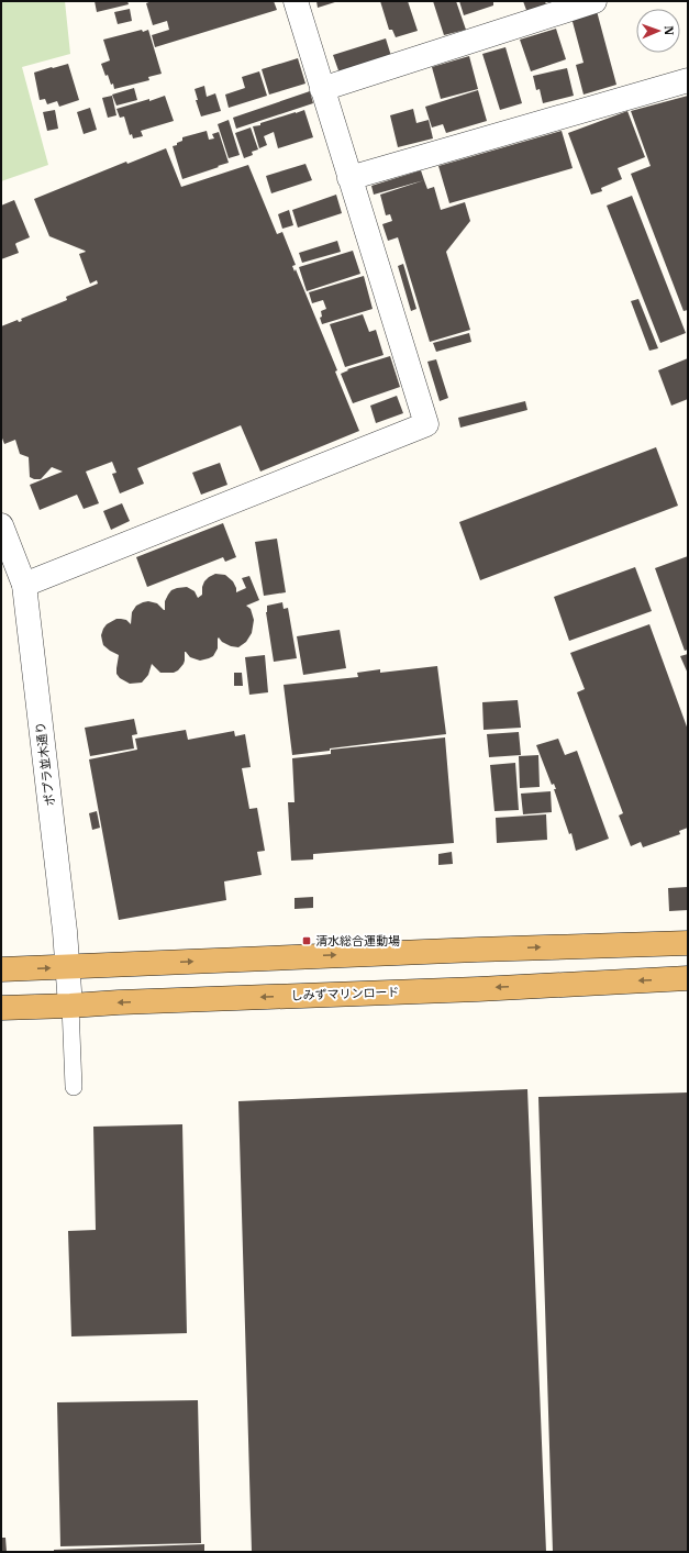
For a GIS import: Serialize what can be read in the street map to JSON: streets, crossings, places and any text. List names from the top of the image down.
{
  "streets": {
    "highway": ["しみずマリンロード"],
    "street": ["ポプラ並木通り"]
  },
  "crossings": [
    ["ポプラ並木通り", "しみずマリンロード"]
  ],
  "places": {
    "transit": ["清水総合運動場"]
  },
  "north": "right"
}
